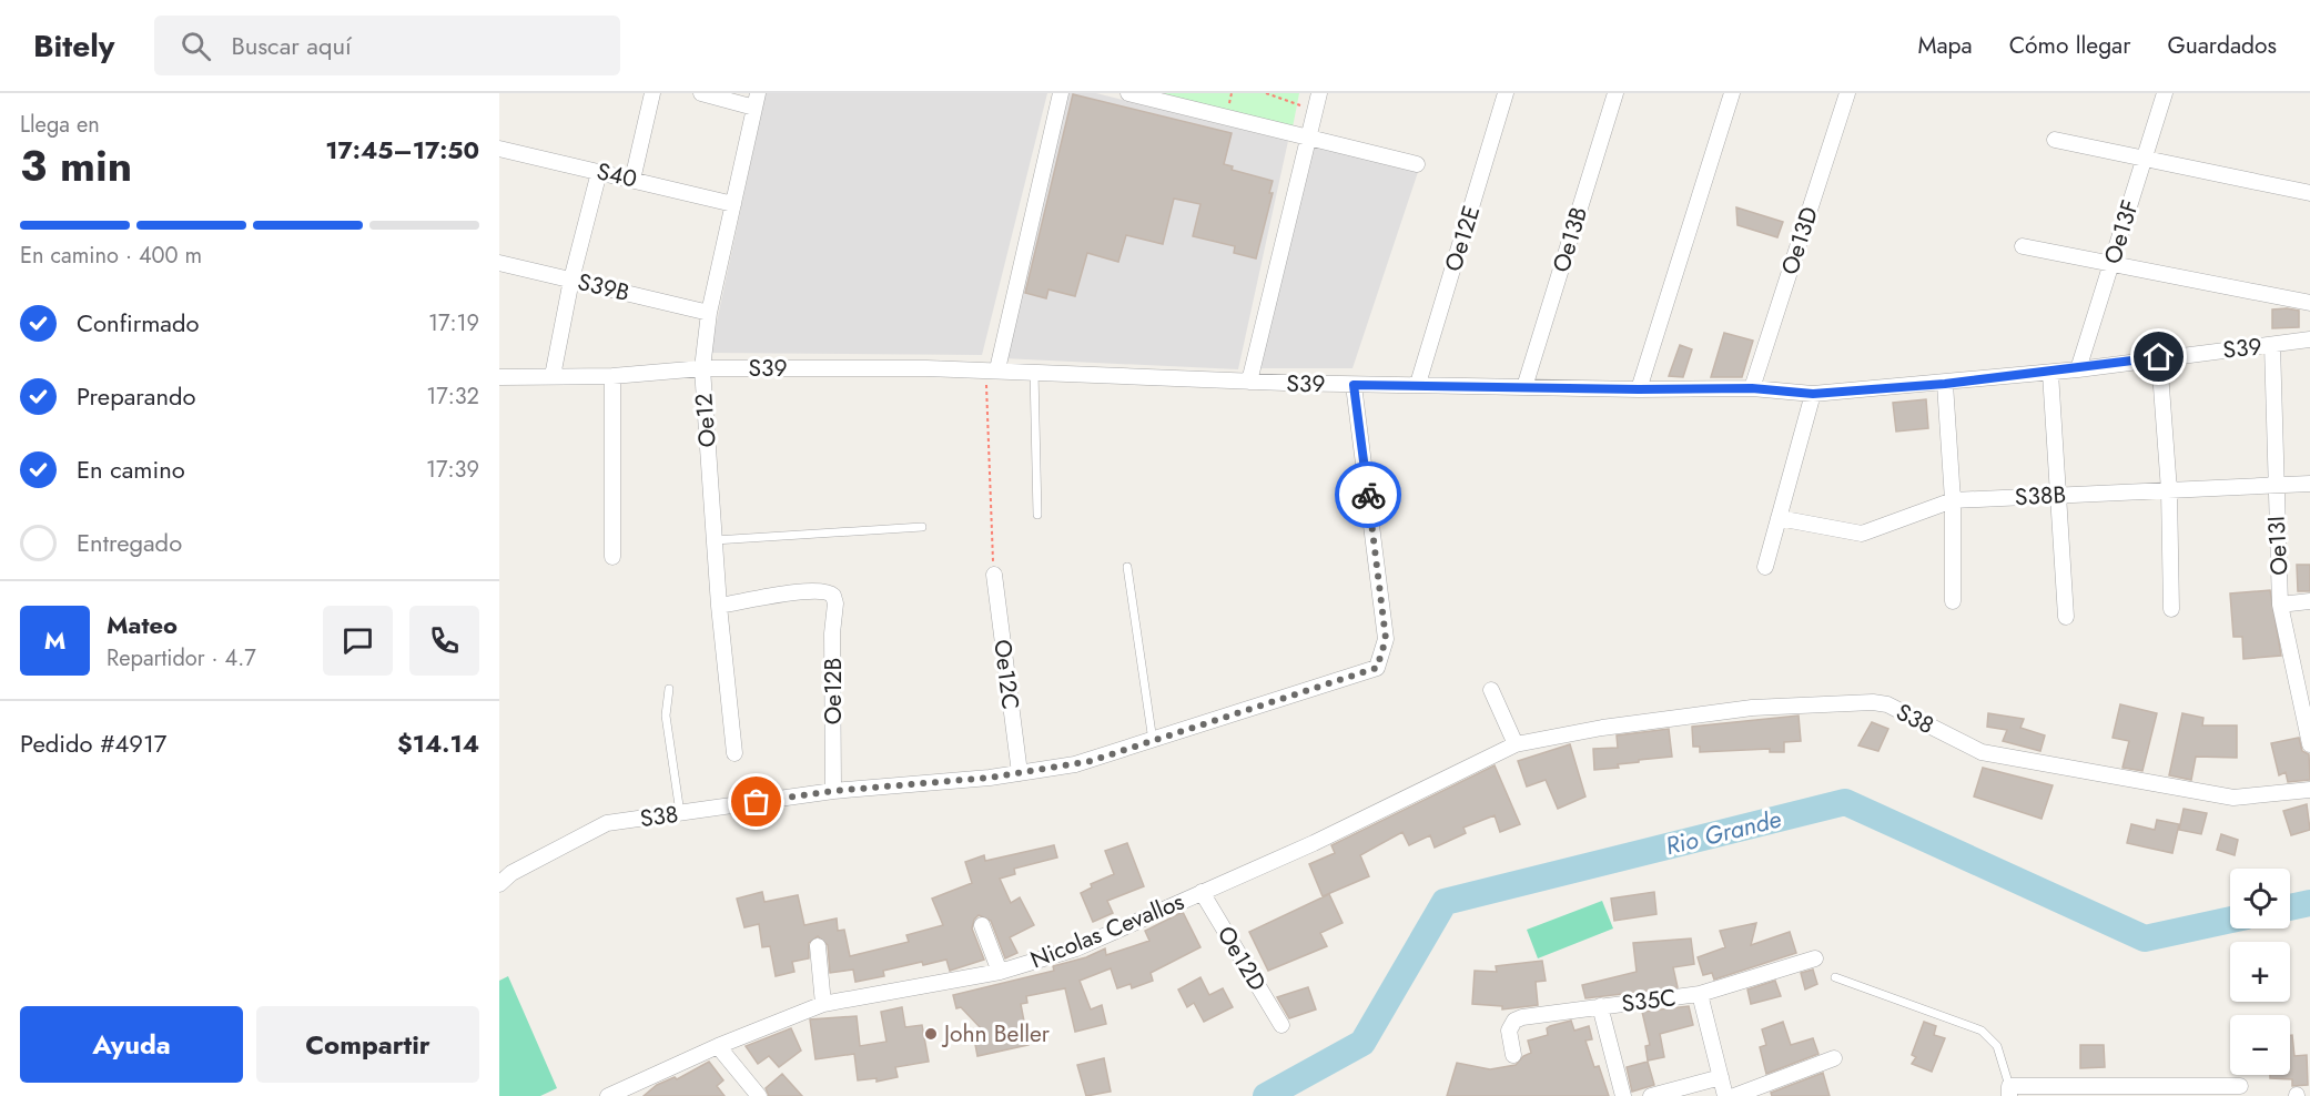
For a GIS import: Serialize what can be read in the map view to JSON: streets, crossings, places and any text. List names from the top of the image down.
{
  "streets": {
    "street": [
      "S40",
      "Oe13F",
      "Oe12E",
      "Oe13B",
      "Oe13D",
      "S39B",
      "S39",
      "Oe12",
      "S38B",
      "Oe13I",
      "Oe12C",
      "Oe12B",
      "S38",
      "Nicolas Cevallos",
      "Oe12D",
      "S35C"
    ]
  },
  "crossings": [
    ["S40", "Oe12"],
    ["Oe13F", "S39"],
    ["Oe12E", "S39"],
    ["Oe13B", "S39"],
    ["Oe13D", "S39"],
    ["S39B", "Oe12"],
    ["S39", "Oe12"],
    ["S39", "Oe13I"],
    ["Oe12", "Oe12B"],
    ["S38B", "Oe13I"],
    ["Oe12B", "S38"],
    ["S38", "Nicolas Cevallos"],
    ["Nicolas Cevallos", "Oe12D"]
  ],
  "water": ["Rio Grande"],
  "places": ["John Beller"],
  "page": {
    "header": "Bitely",
    "search": "Buscar aquí",
    "nav": ["Mapa", "Cómo llegar", "Guardados"],
    "heading": ["3 min", "Llega en", "17:45–17:50"],
    "panel": [
      "Mateo",
      "Repartidor · 4.7",
      "Pedido #4917",
      "$14.14"
    ],
    "bar": "En camino · 400 m",
    "list": [
      ["Confirmado", "17:19"],
      ["Preparando", "17:32"],
      ["En camino", "17:39"],
      "Entregado"
    ],
    "round": "M",
    "map_buttons": ["+", "−"],
    "buttons": ["Ayuda", "Compartir"]
  }
}
